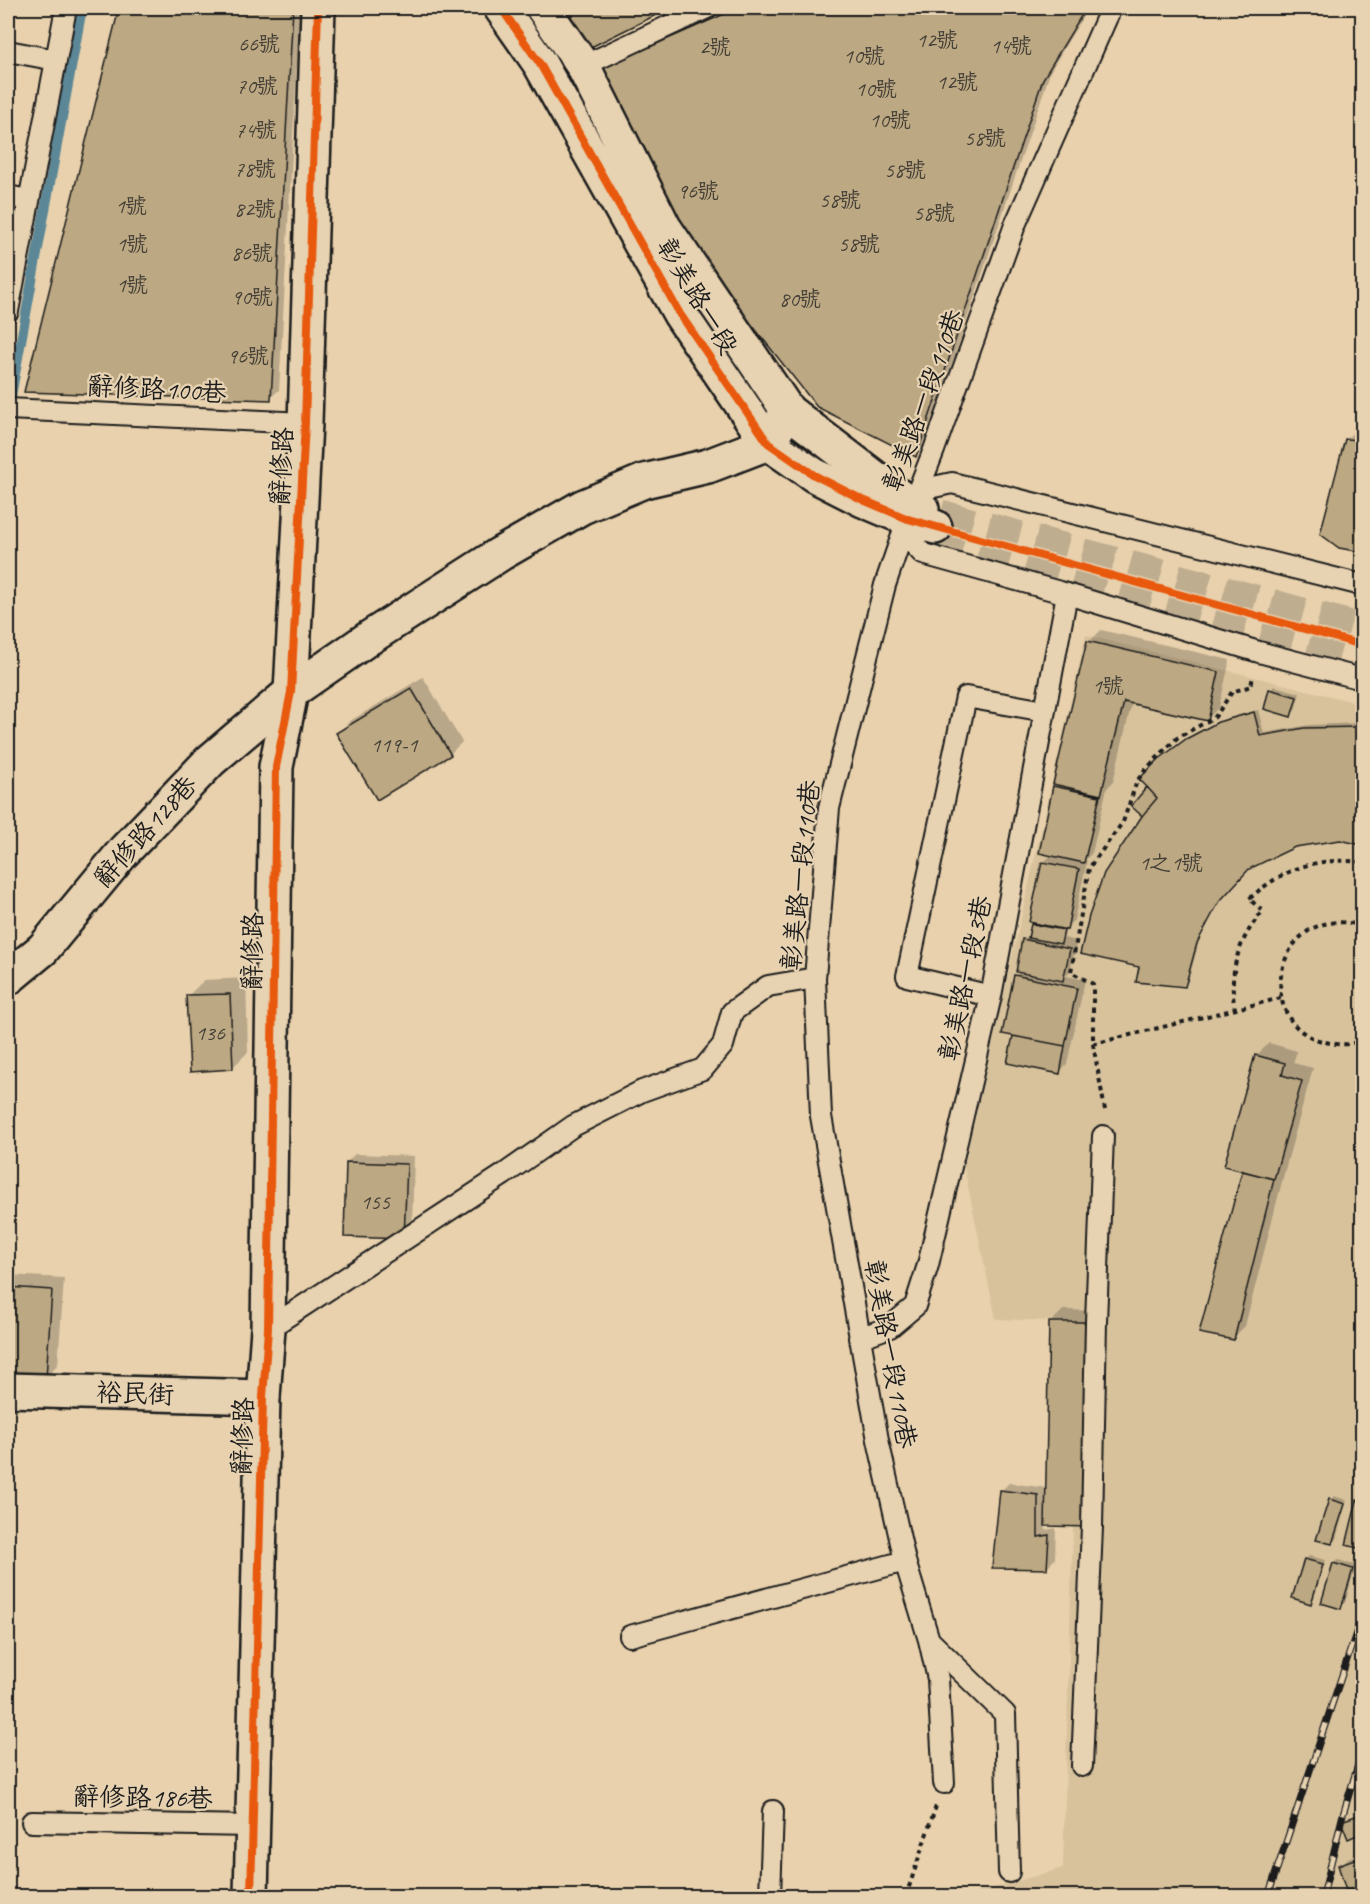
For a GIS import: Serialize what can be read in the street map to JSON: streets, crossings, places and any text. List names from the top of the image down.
{
  "streets": {
    "street": [
      "彰美路一段",
      "辭修路",
      "辭修路128巷",
      "裕民街"
    ],
    "lane": [
      "辭修路100巷",
      "彰美路一段110巷",
      "彰美路一段3巷",
      "辭修路186巷"
    ]
  },
  "crossings": [
    ["彰美路一段", "彰美路一段110巷"],
    ["彰美路一段", "辭修路128巷"],
    ["辭修路100巷", "辭修路"],
    ["彰美路一段110巷", "彰美路一段3巷"],
    ["辭修路", "辭修路128巷"],
    ["辭修路", "裕民街"],
    ["辭修路", "辭修路186巷"]
  ],
  "house_numbers": [
    "12號",
    "66號",
    "14號",
    "2號",
    "10號",
    "12號",
    "70號",
    "10號",
    "10號",
    "74號",
    "58號",
    "78號",
    "58號",
    "96號",
    "58號",
    "1號",
    "82號",
    "58號",
    "1號",
    "58號",
    "86號",
    "1號",
    "90號",
    "80號",
    "96號",
    "1號",
    "119-1",
    "1之1號",
    "136",
    "155"
  ]
}
